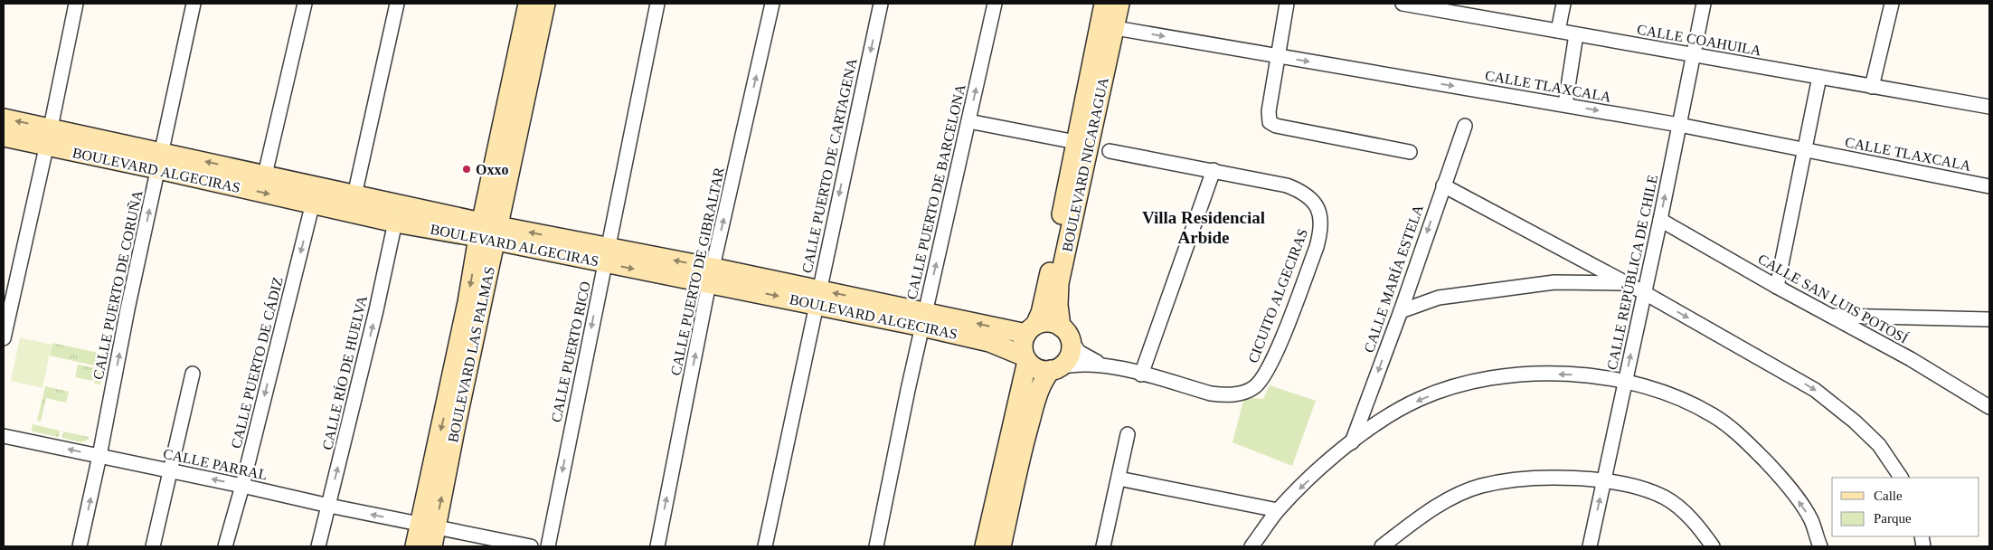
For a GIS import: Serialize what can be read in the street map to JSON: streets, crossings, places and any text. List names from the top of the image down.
{
  "streets": {
    "street": [
      "CALLE COAHUILA",
      "CALLE TLAXCALA",
      "BOULEVARD NICARAGUA",
      "CALLE PUERTO DE CARTAGENA",
      "BOULEVARD ALGECIRAS",
      "CALLE PUERTO DE BARCELONA",
      "CALLE PUERTO DE GIBRALTAR",
      "CALLE REPÚBLICA DE CHILE",
      "CALLE MARÍA ESTELA",
      "CALLE PUERTO DE CORUÑA",
      "CICUITO ALGECIRAS",
      "CALLE SAN LUIS POTOSÍ",
      "CALLE PUERTO RICO",
      "BOULEVARD LAS PALMAS",
      "CALLE PUERTO DE CÁDIZ",
      "CALLE RÍO DE HUELVA",
      "CALLE PARRAL"
    ]
  },
  "crossings": [
    ["CALLE COAHUILA", "CALLE REPÚBLICA DE CHILE"],
    ["CALLE TLAXCALA", "BOULEVARD NICARAGUA"],
    ["CALLE TLAXCALA", "CALLE REPÚBLICA DE CHILE"],
    ["BOULEVARD NICARAGUA", "BOULEVARD ALGECIRAS"],
    ["BOULEVARD NICARAGUA", "CICUITO ALGECIRAS"],
    ["CALLE PUERTO DE CARTAGENA", "BOULEVARD ALGECIRAS"],
    ["BOULEVARD ALGECIRAS", "CALLE PUERTO DE BARCELONA"],
    ["BOULEVARD ALGECIRAS", "CALLE PUERTO DE GIBRALTAR"],
    ["BOULEVARD ALGECIRAS", "CALLE PUERTO DE CORUÑA"],
    ["BOULEVARD ALGECIRAS", "CICUITO ALGECIRAS"],
    ["BOULEVARD ALGECIRAS", "CALLE PUERTO RICO"],
    ["BOULEVARD ALGECIRAS", "BOULEVARD LAS PALMAS"],
    ["BOULEVARD ALGECIRAS", "CALLE PUERTO DE CÁDIZ"],
    ["BOULEVARD ALGECIRAS", "CALLE RÍO DE HUELVA"],
    ["CALLE REPÚBLICA DE CHILE", "CALLE SAN LUIS POTOSÍ"],
    ["CALLE PUERTO DE CORUÑA", "CALLE PARRAL"],
    ["BOULEVARD LAS PALMAS", "CALLE PARRAL"],
    ["CALLE PUERTO DE CÁDIZ", "CALLE PARRAL"],
    ["CALLE RÍO DE HUELVA", "CALLE PARRAL"]
  ],
  "one_way": [
    "CALLE TLAXCALA",
    "CALLE PUERTO DE CARTAGENA",
    "CALLE PUERTO DE BARCELONA",
    "CALLE PUERTO DE GIBRALTAR",
    "CALLE REPÚBLICA DE CHILE",
    "CALLE MARÍA ESTELA",
    "CALLE PUERTO RICO",
    "CALLE RÍO DE HUELVA",
    "CALLE PARRAL"
  ],
  "districts": ["Villa Residencial Arbide"],
  "places": ["Oxxo"],
  "legend": ["Calle", "Parque"]
}
